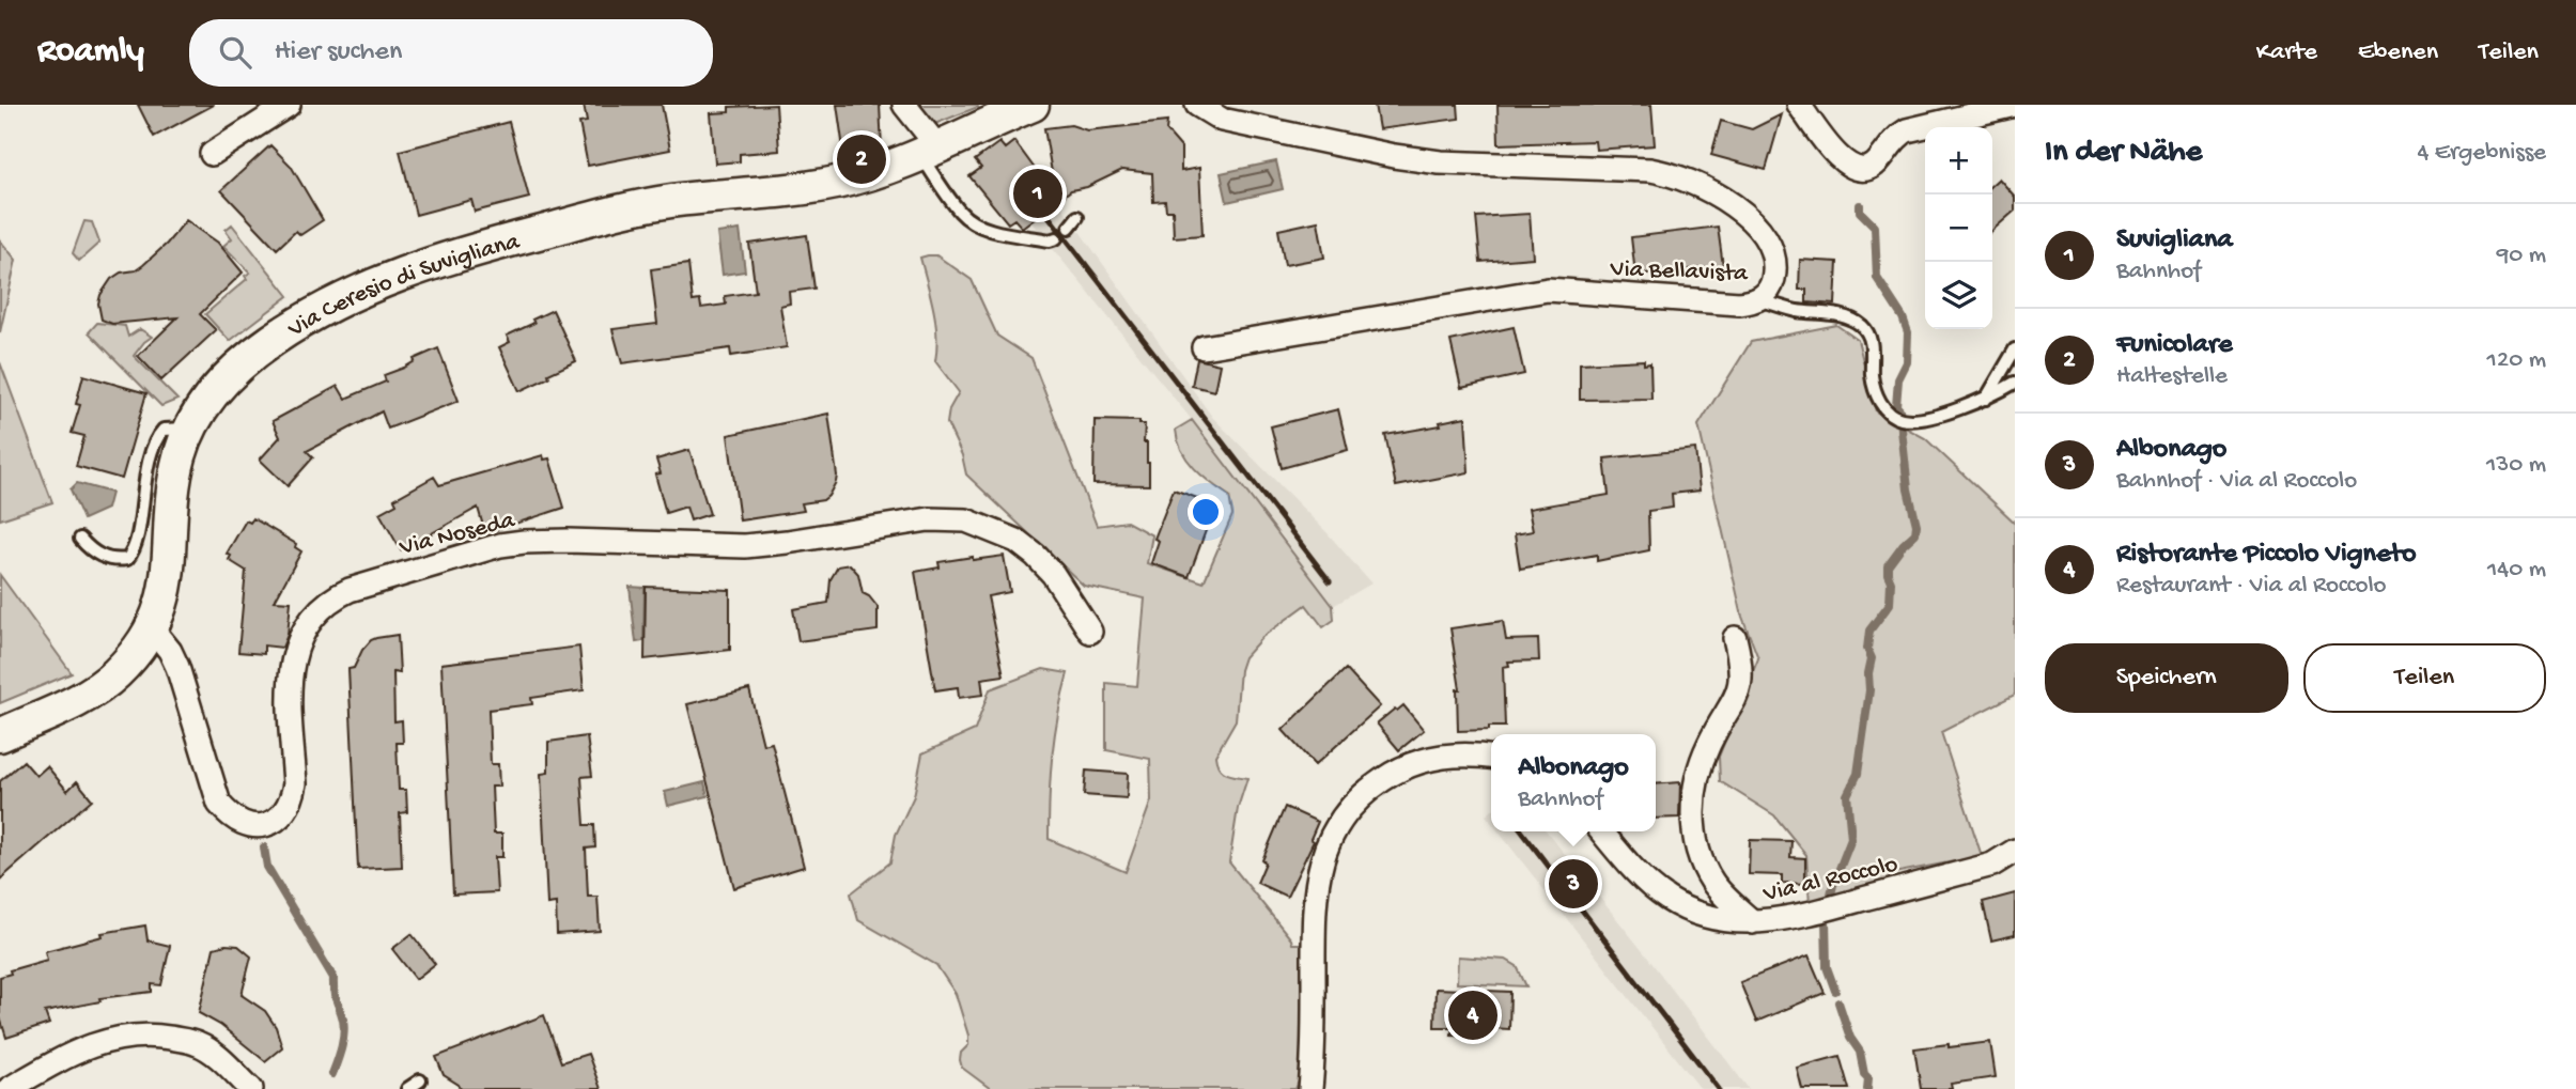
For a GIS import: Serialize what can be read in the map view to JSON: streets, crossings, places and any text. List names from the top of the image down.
{
  "streets": {
    "main road": ["Via Ceresio di Suvigliana"],
    "street": ["Via Bellavista", "Via Noseda", "Via al Roccolo"]
  },
  "crossings": [
    ["Via Ceresio di Suvigliana", "Via Noseda"]
  ],
  "page": {
    "header": "Roamly",
    "search": "Hier suchen",
    "nav": ["Karte", "Ebenen", "Teilen"],
    "heading": ["In der Nähe", "4 Ergebnisse"],
    "map_buttons": ["+", "−"],
    "pins": [
      "2",
      "1",
      "3",
      "4"
    ],
    "list": [
      {
        "mark": "1",
        "name": "Suvigliana",
        "note": "Bahnhof",
        "value": "90 m"
      },
      {
        "mark": "2",
        "name": "Funicolare",
        "note": "Haltestelle",
        "value": "120 m"
      },
      {
        "mark": "3",
        "name": "Albonago",
        "note": "Bahnhof · Via al Roccolo",
        "value": "130 m"
      },
      {
        "mark": "4",
        "name": "Ristorante Piccolo Vigneto",
        "note": "Restaurant · Via al Roccolo",
        "value": "140 m"
      }
    ],
    "buttons": ["Speichern", "Teilen"],
    "popup": ["Albonago", "Bahnhof"]
  }
}
